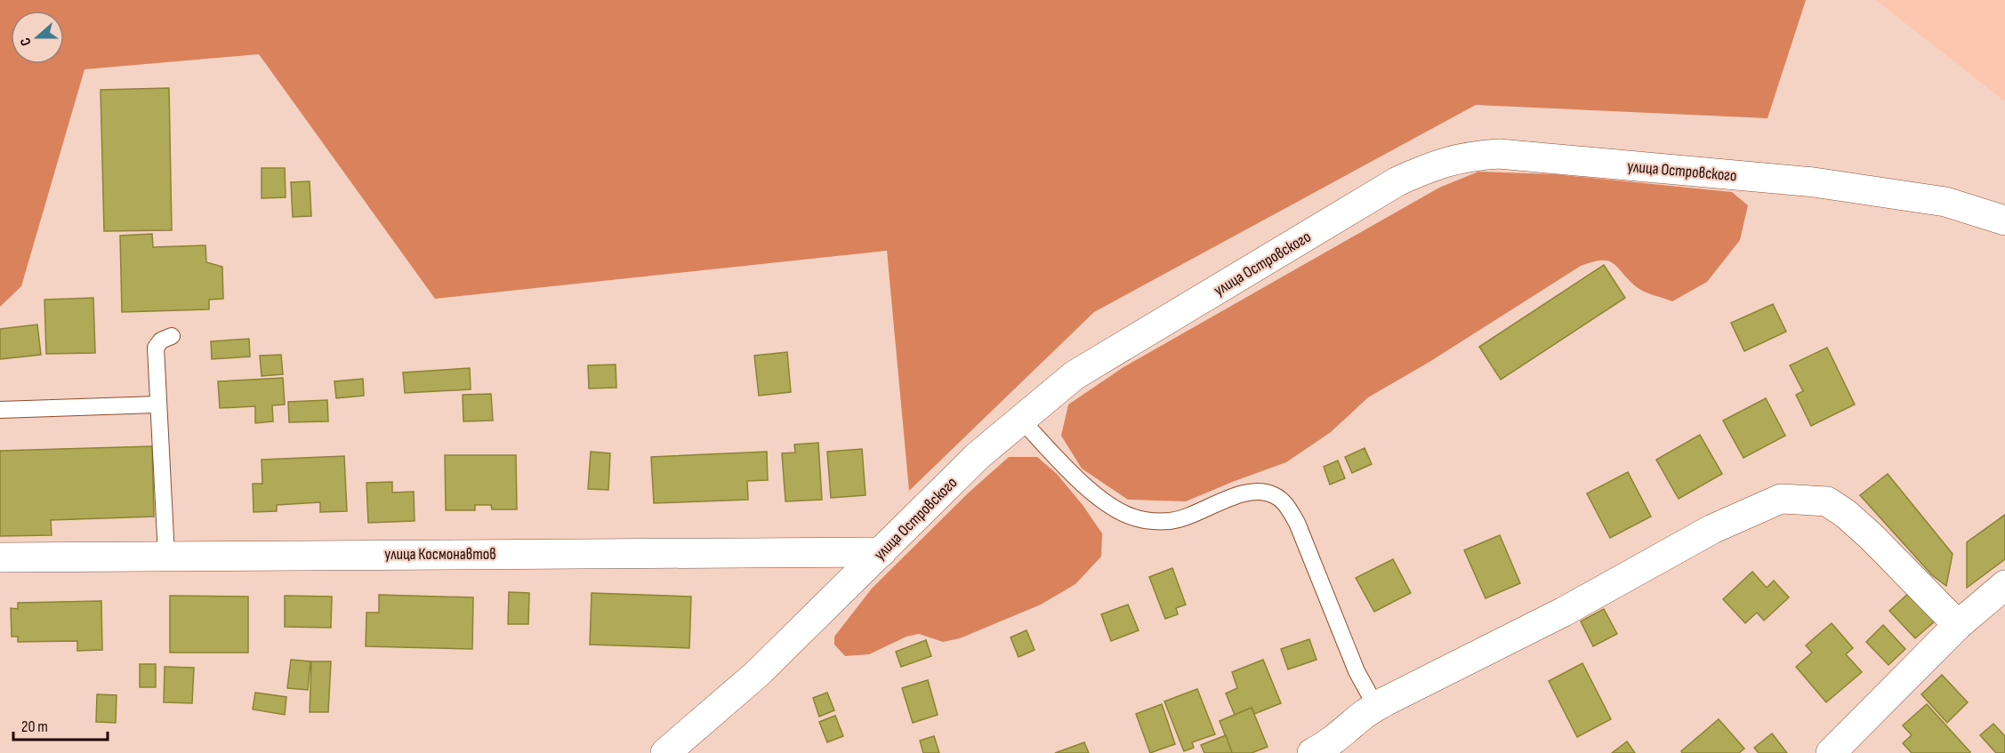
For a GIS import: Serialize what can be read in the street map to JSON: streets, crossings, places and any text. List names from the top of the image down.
{
  "streets": {
    "street": ["улица Островского", "улица Космонавтов"]
  },
  "crossings": [
    ["улица Островского", "улица Космонавтов"]
  ],
  "scale_bar": "20 m",
  "north": "left"
}
